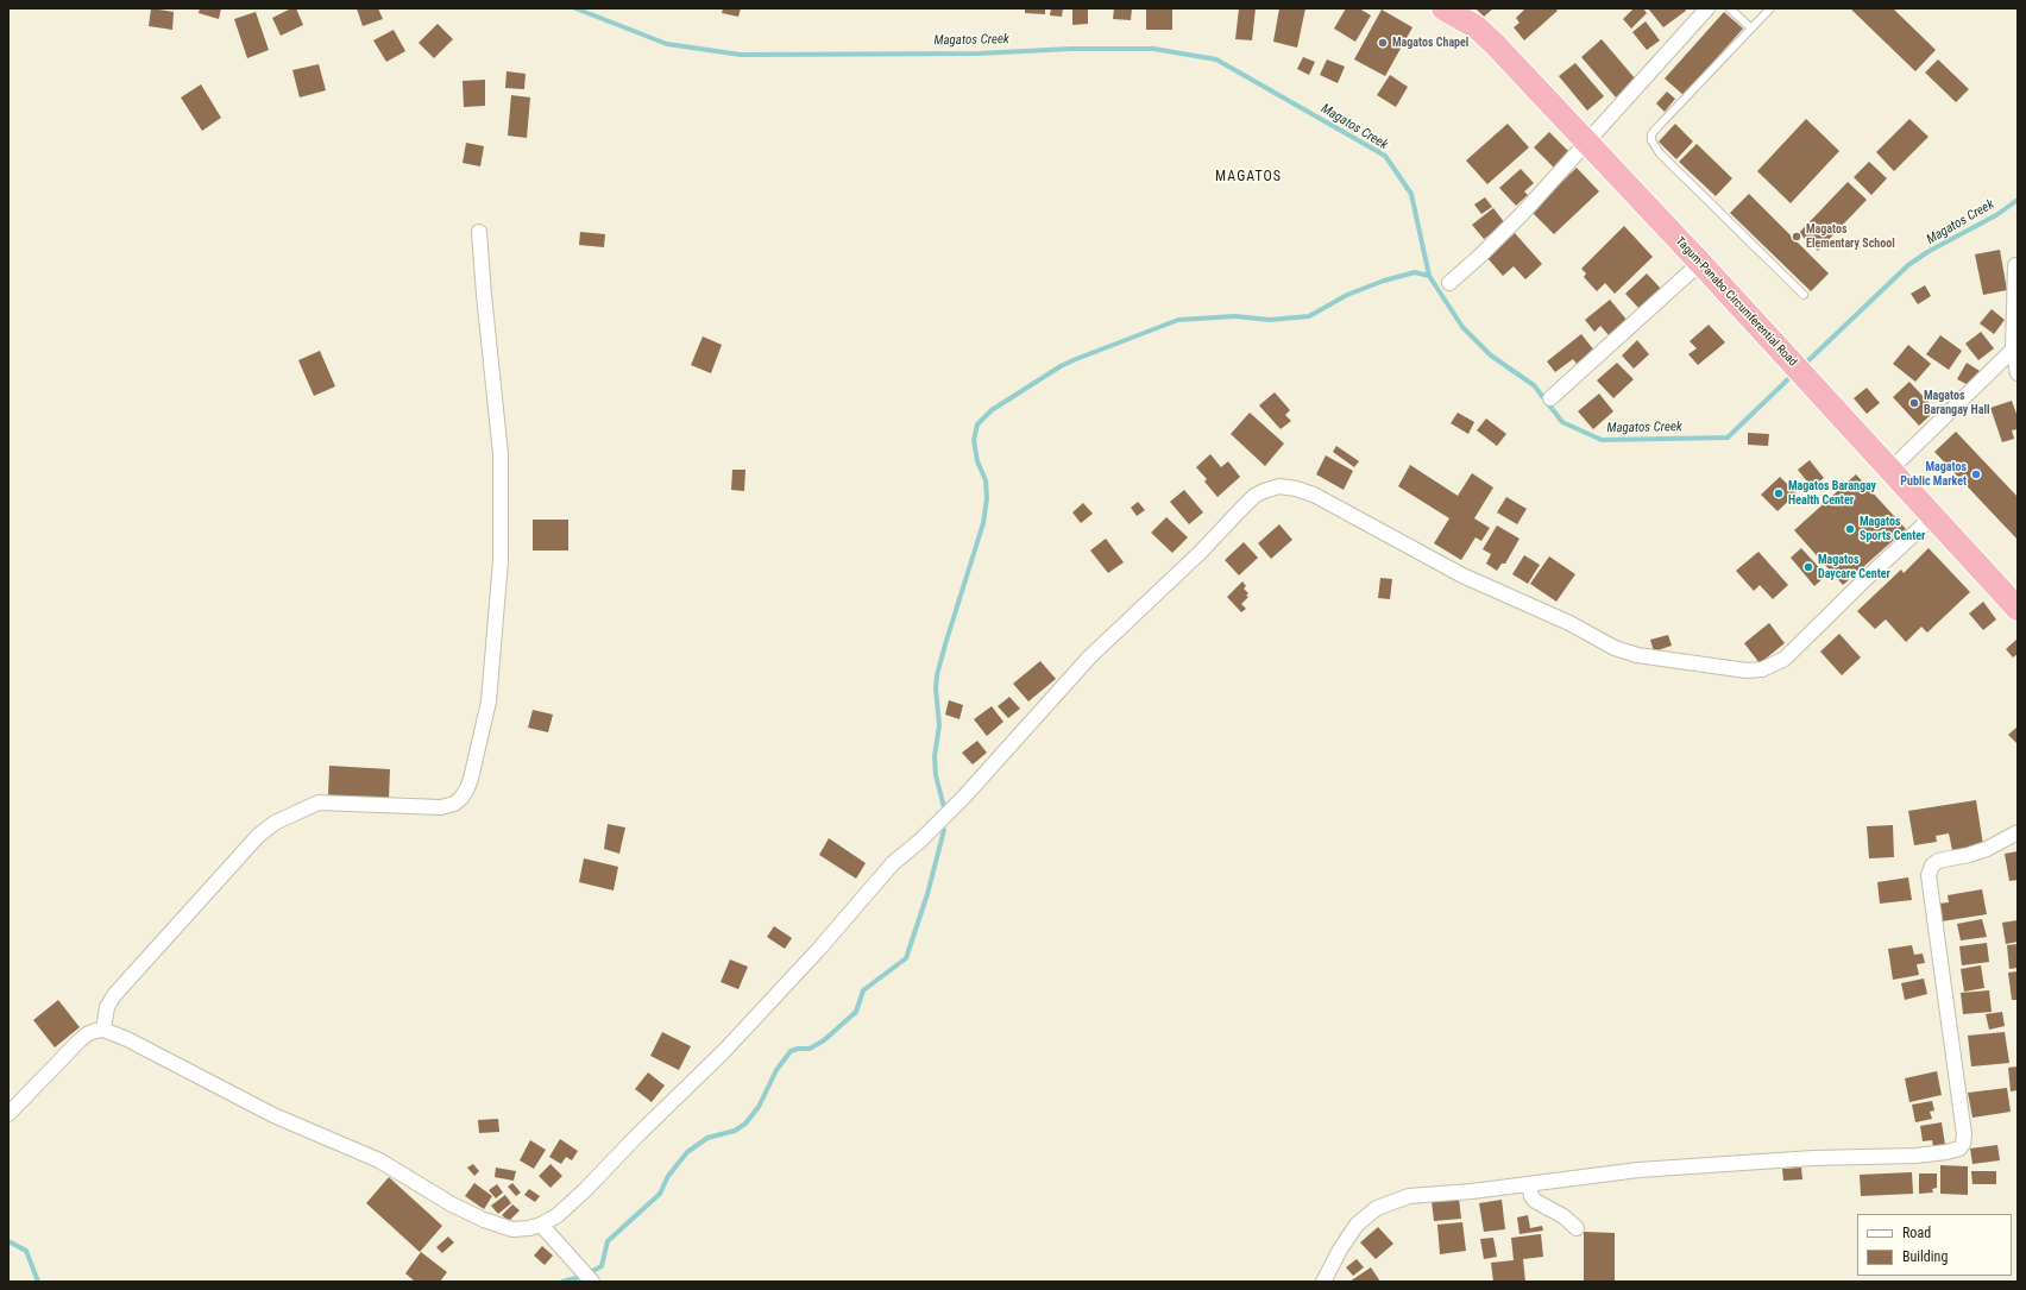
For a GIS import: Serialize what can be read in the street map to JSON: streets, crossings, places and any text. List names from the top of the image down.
{
  "streets": {
    "highway": ["Tagum-Panabo Circumferential Road"]
  },
  "districts": ["MAGATOS"],
  "water": ["Magatos Creek"],
  "places": [
    "Magatos Chapel",
    "Magatos Elementary School",
    "Magatos Barangay Hall",
    "Magatos Public Market",
    "Magatos Barangay Health Center",
    "Magatos Sports Center",
    "Magatos Daycare Center"
  ],
  "legend": ["Road", "Building"]
}
